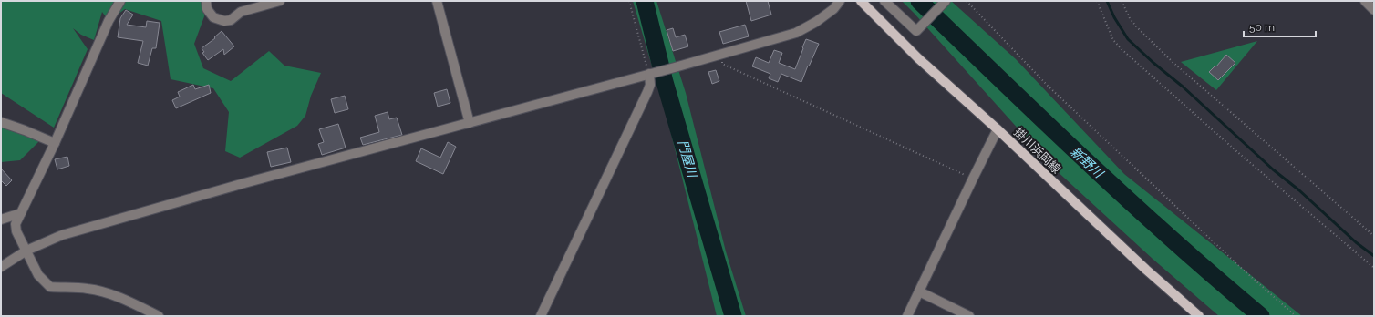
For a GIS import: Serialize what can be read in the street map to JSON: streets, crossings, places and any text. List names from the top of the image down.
{
  "streets": {
    "main road": ["掛川浜岡線"]
  },
  "water": ["門屋川", "新野川"],
  "scale_bar": "50 m"
}
